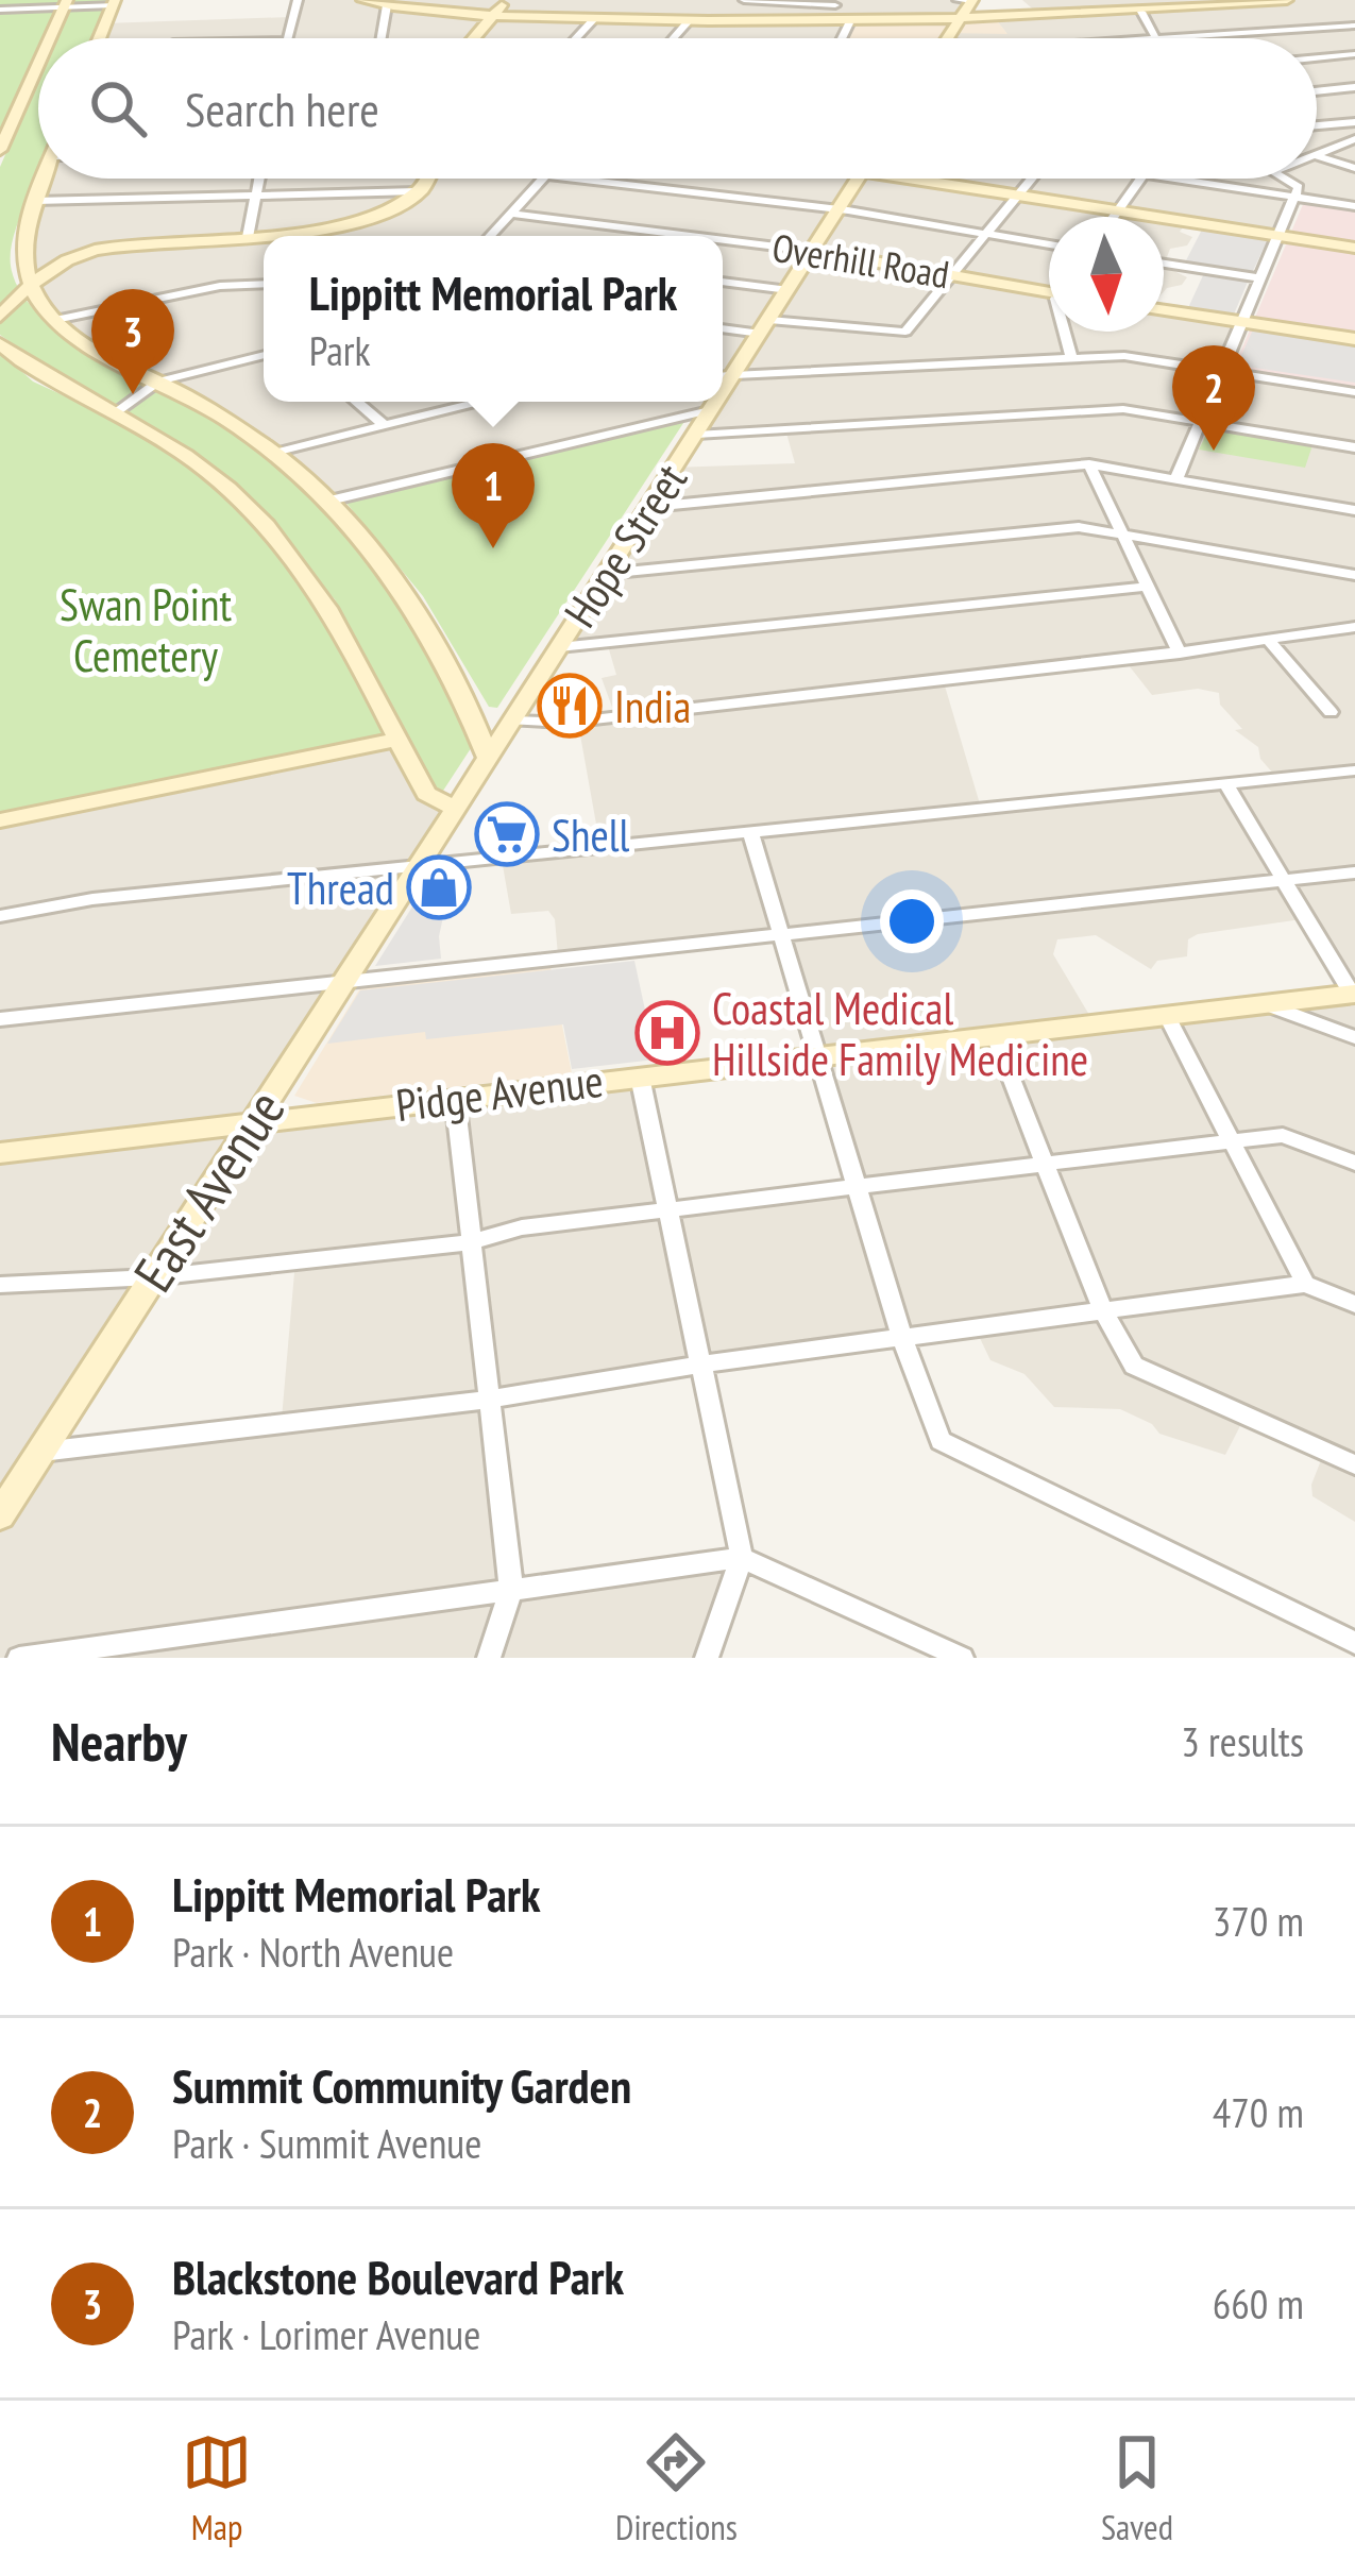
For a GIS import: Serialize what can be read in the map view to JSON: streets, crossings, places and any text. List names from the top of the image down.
{
  "streets": {
    "main road": [
      "Overhill Road",
      "Hope Street",
      "Pidge Avenue",
      "East Avenue"
    ]
  },
  "crossings": [
    ["Overhill Road", "Hope Street"],
    ["Hope Street", "East Avenue"],
    ["Pidge Avenue", "East Avenue"]
  ],
  "parks": ["Swan Point Cemetery"],
  "places": {
    "restaurant": ["India"],
    "supermarket": ["Shell"],
    "shop": ["Thread"],
    "hospital": ["Coastal Medical Hillside Family Medicine"]
  },
  "north": "bottom",
  "page": {
    "search": "Search here",
    "popup": ["Lippitt Memorial Park", "Park"],
    "pins": ["3", "2", "1"],
    "heading": ["Nearby", "3 results"],
    "list": [
      {
        "mark": "1",
        "name": "Lippitt Memorial Park",
        "note": "Park · North Avenue",
        "value": "370 m"
      },
      {
        "mark": "2",
        "name": "Summit Community Garden",
        "note": "Park · Summit Avenue",
        "value": "470 m"
      },
      {
        "mark": "3",
        "name": "Blackstone Boulevard Park",
        "note": "Park · Lorimer Avenue",
        "value": "660 m"
      }
    ],
    "nav": ["Map", "Directions", "Saved"]
  }
}
